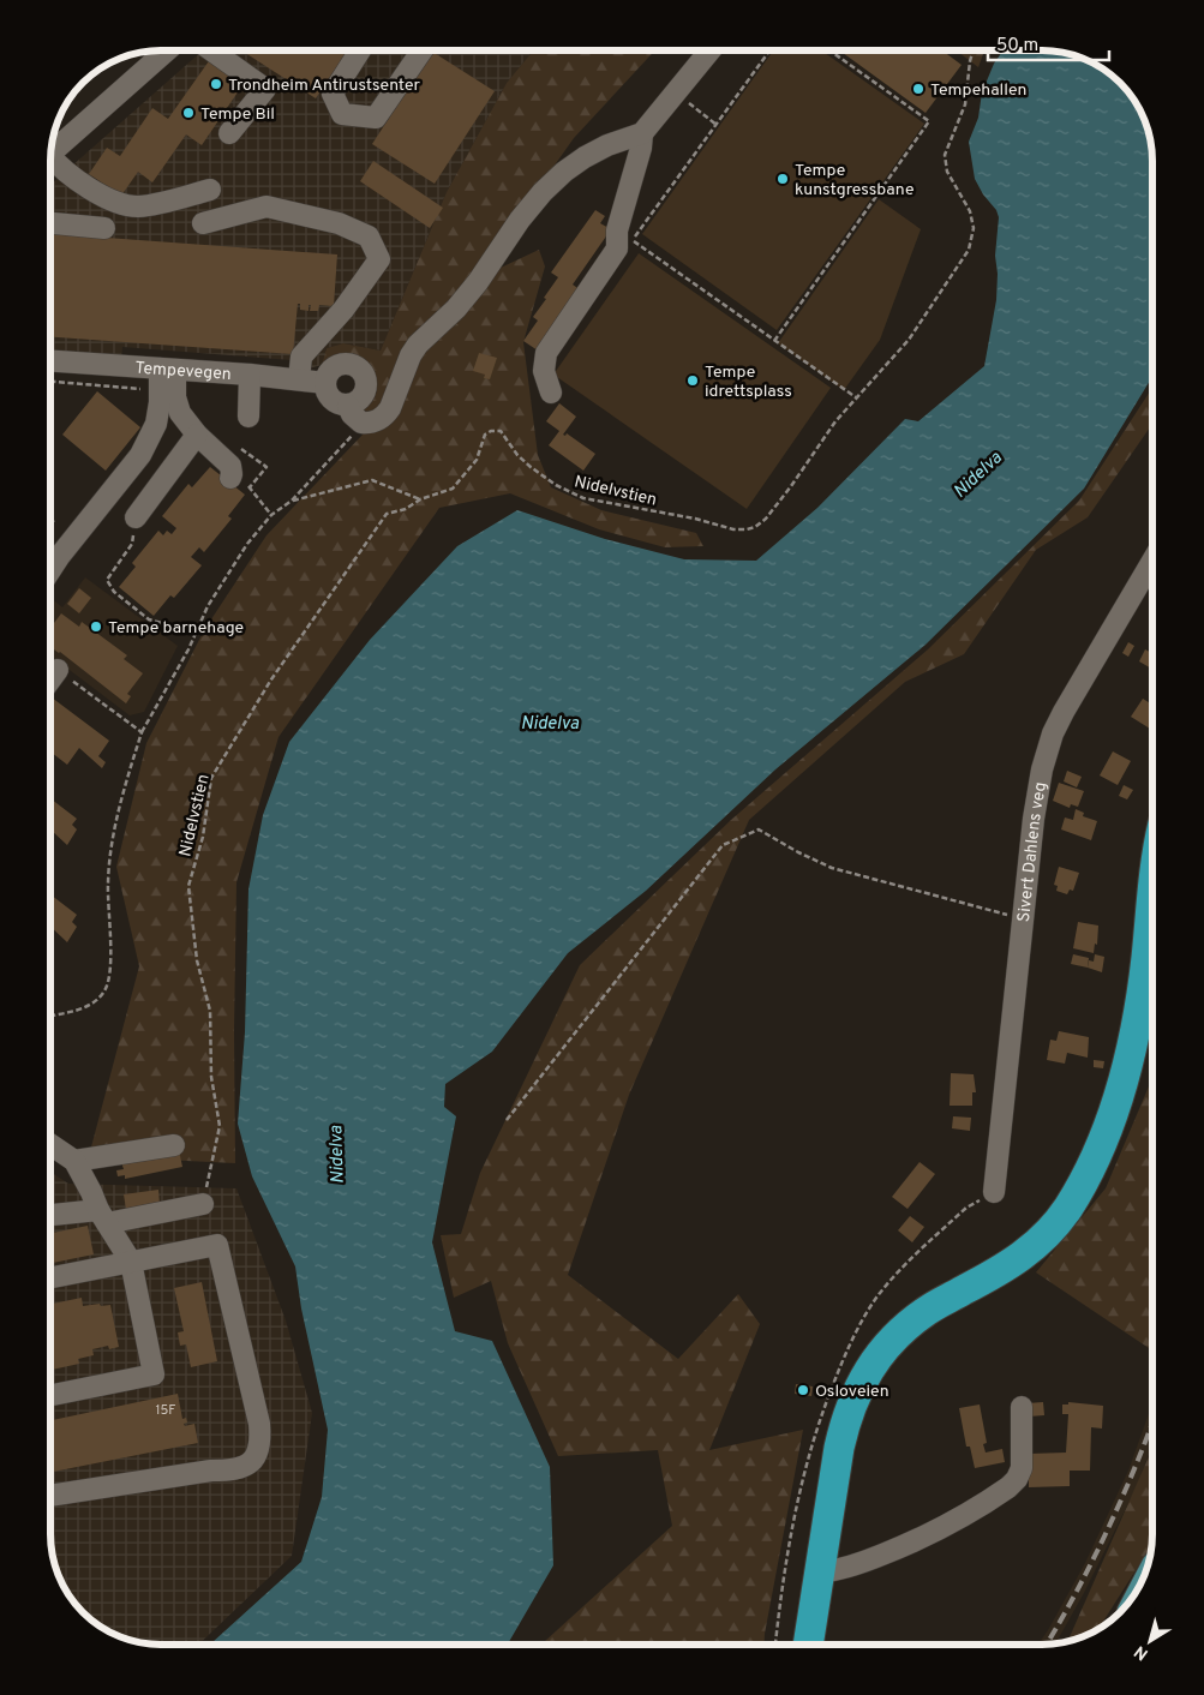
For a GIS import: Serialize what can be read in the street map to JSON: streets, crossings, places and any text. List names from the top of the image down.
{
  "streets": {
    "street": ["Tempevegen", "Sivert Dahlens veg"],
    "path": ["Nidelvstien"]
  },
  "water": ["Nidelva"],
  "places": [
    "Trondheim Antirustsenter",
    "Tempehallen",
    "Tempe Bil",
    "Tempe kunstgressbane",
    "Tempe idrettsplass",
    "Tempe barnehage",
    "Osloveien"
  ],
  "house_numbers": ["15F"],
  "scale_bar": "50 m",
  "north": "bottom left"
}
